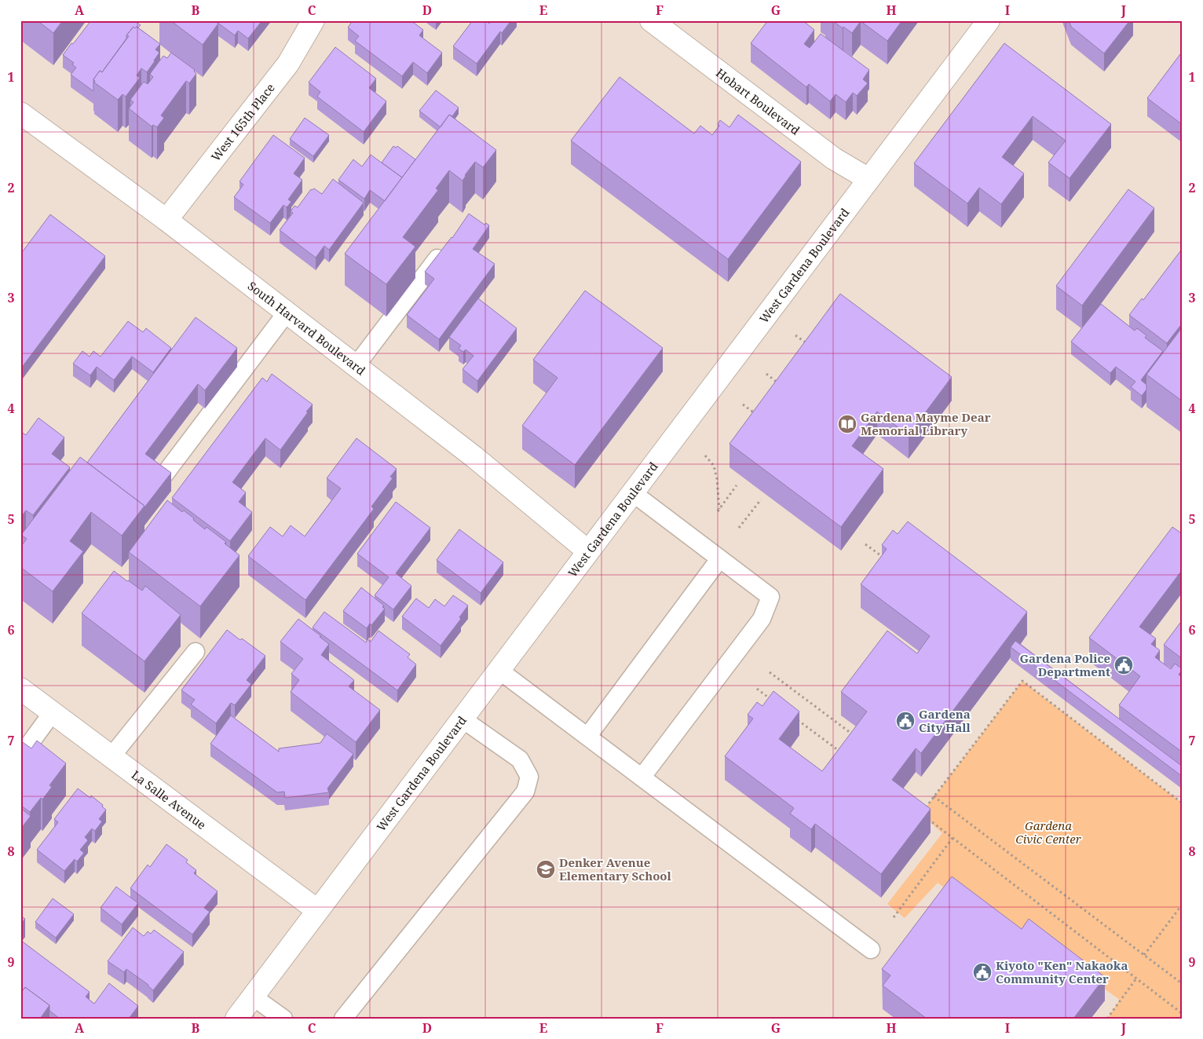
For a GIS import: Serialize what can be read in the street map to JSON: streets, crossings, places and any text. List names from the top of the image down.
{
  "streets": {
    "street": [
      "Hobart Boulevard",
      "West 165th Place",
      "West Gardena Boulevard",
      "South Harvard Boulevard",
      "La Salle Avenue"
    ]
  },
  "crossings": [
    ["Hobart Boulevard", "West Gardena Boulevard"],
    ["West 165th Place", "South Harvard Boulevard"],
    ["West Gardena Boulevard", "South Harvard Boulevard"],
    ["West Gardena Boulevard", "La Salle Avenue"]
  ],
  "parks": ["Gardena Civic Center"],
  "places": {
    "library": ["Gardena Mayme Dear Memorial Library"],
    "public building": ["Gardena Police Department", "Gardena City Hall", "Kiyoto \"Ken\" Nakaoka Community Center"],
    "school or university": ["Denker Avenue Elementary School"]
  },
  "grid": {
    "columns": [
      "A",
      "B",
      "C",
      "D",
      "E",
      "F",
      "G",
      "H",
      "I",
      "J"
    ],
    "rows": [
      "1",
      "2",
      "3",
      "4",
      "5",
      "6",
      "7",
      "8",
      "9"
    ]
  }
}
